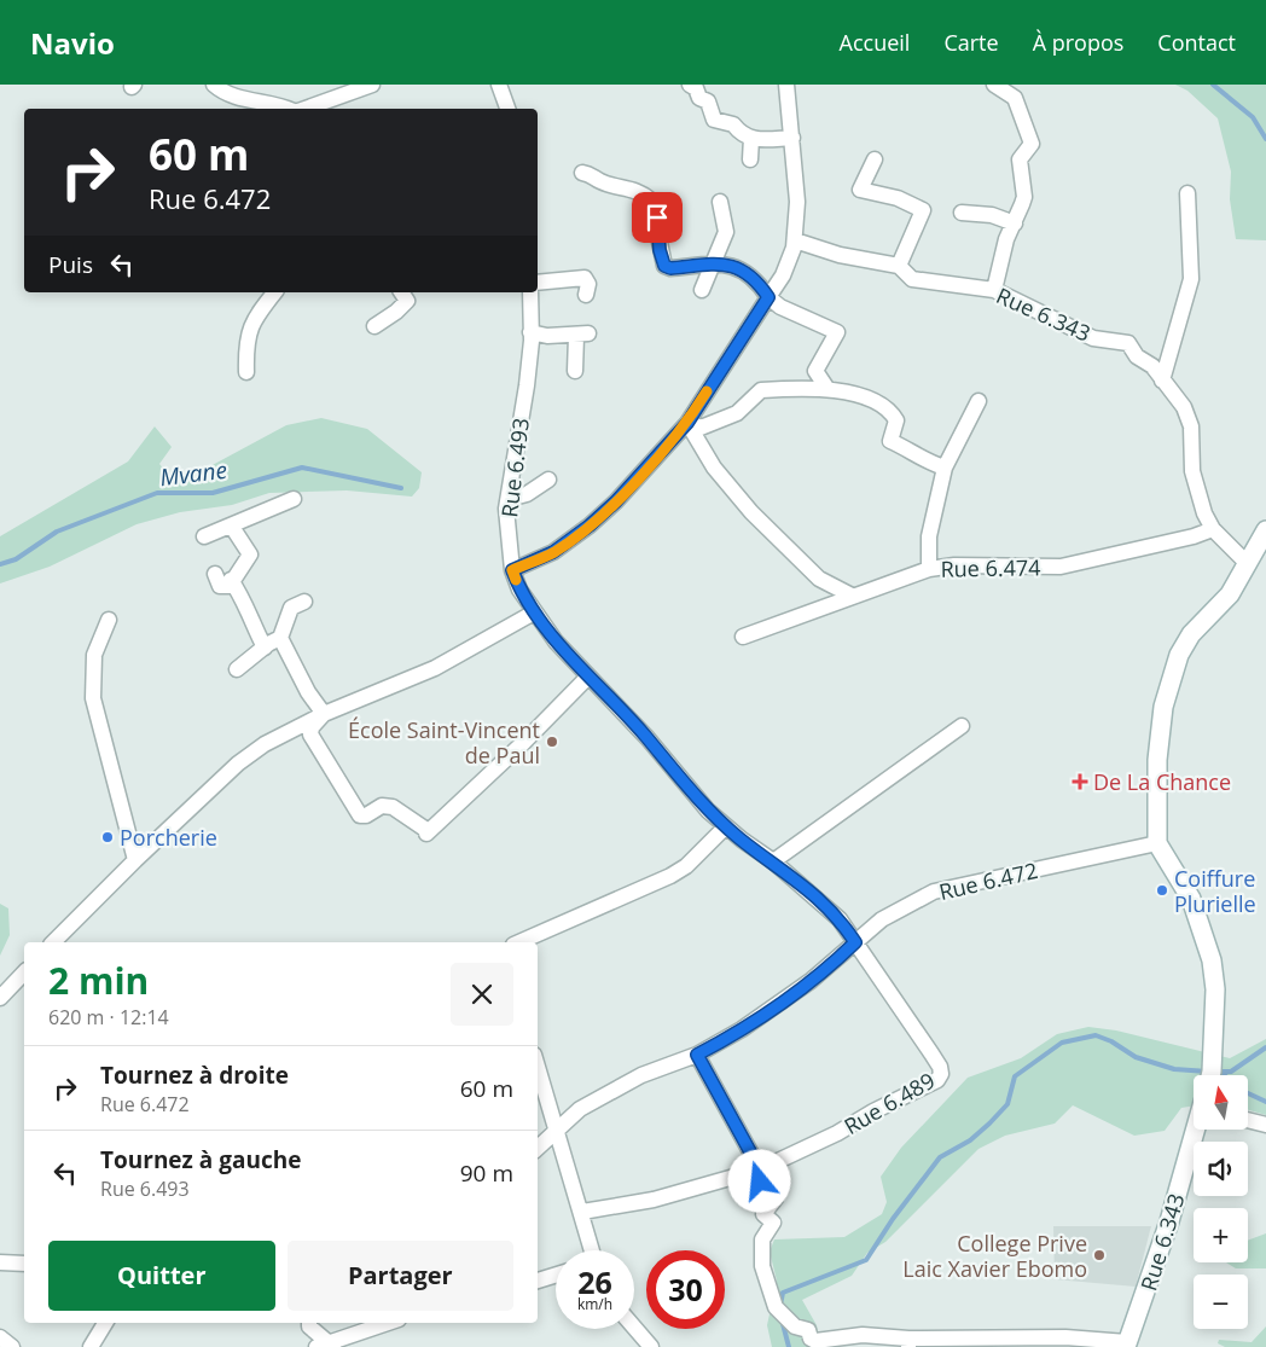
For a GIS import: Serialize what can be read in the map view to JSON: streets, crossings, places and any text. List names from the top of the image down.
{
  "streets": {
    "street": [
      "Rue 6.343",
      "Rue 6.493",
      "Rue 6.474",
      "Rue 6.472",
      "Rue 6.489"
    ]
  },
  "crossings": [
    ["Rue 6.343", "Rue 6.474"],
    ["Rue 6.493", "Rue 6.472"],
    ["Rue 6.493", "Rue 6.489"],
    ["Rue 6.472", "Rue 6.489"]
  ],
  "water": ["Mvane"],
  "places": {
    "other": [
      "École Saint-Vincent de Paul",
      "Porcherie",
      "Coiffure Plurielle",
      "College Prive Laic Xavier Ebomo"
    ],
    "health": ["De La Chance"]
  },
  "north": "top",
  "page": {
    "header": "Navio",
    "nav": [
      "Accueil",
      "Carte",
      "À propos",
      "Contact"
    ],
    "turn": ["60 m", "Rue 6.472"],
    "then": "Puis",
    "heading": ["2 min", "620 m · 12:14"],
    "list": [
      {
        "name": "Tournez à droite",
        "note": "Rue 6.472",
        "value": "60 m"
      },
      {
        "name": "Tournez à gauche",
        "note": "Rue 6.493",
        "value": "90 m"
      }
    ],
    "map_buttons": ["+", "−"],
    "buttons": ["Quitter", "Partager"],
    "speed": "26 km/h",
    "limit": "30"
  }
}
